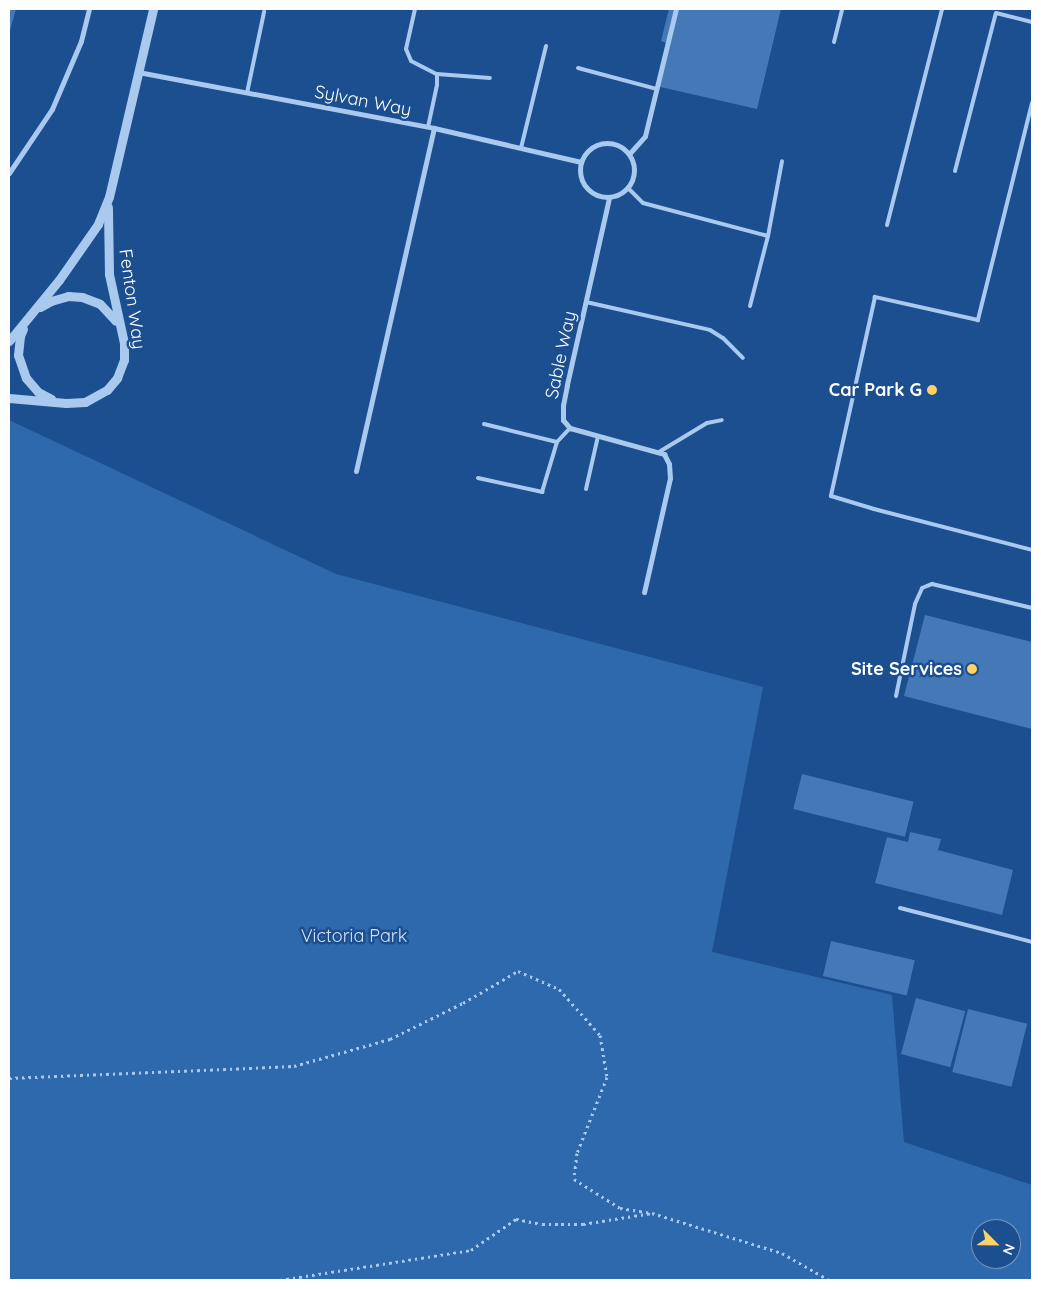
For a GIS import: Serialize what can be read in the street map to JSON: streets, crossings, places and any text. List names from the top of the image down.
{
  "streets": {
    "street": ["Sylvan Way", "Fenton Way", "Sable Way"]
  },
  "crossings": [
    ["Sylvan Way", "Fenton Way"],
    ["Sylvan Way", "Sable Way"]
  ],
  "parks": ["Victoria Park"],
  "places": ["Car Park G", "Site Services"],
  "north": "bottom right"
}
